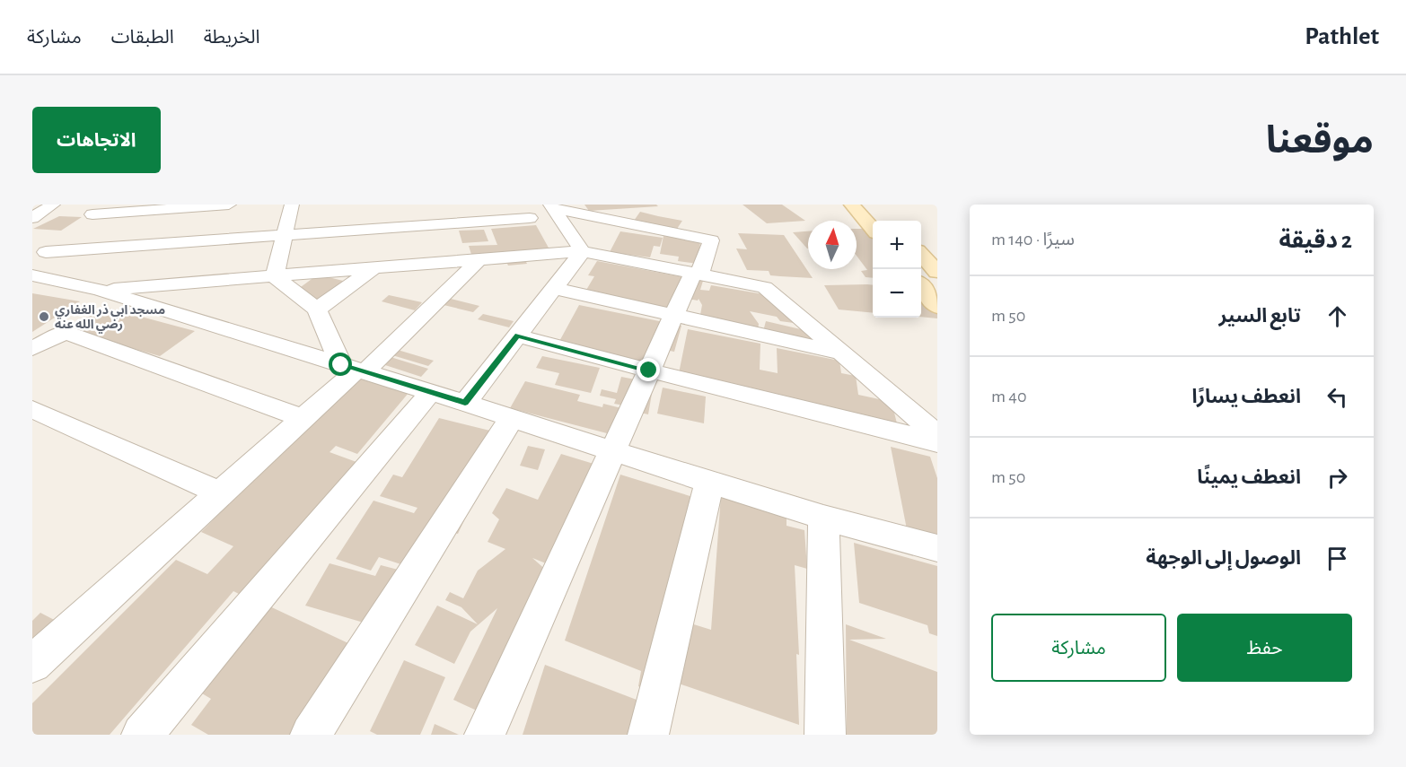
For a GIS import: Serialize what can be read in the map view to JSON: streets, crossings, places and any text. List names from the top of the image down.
{
  "places": ["مسجد ابي ذر الغفاري رضي الله عنه"],
  "north": "top",
  "page": {
    "header": "Pathlet",
    "nav": ["الخريطة", "الطبقات", "مشاركة"],
    "title": "موقعنا",
    "buttons": [
      "الاتجاهات",
      ["حفظ", "مشاركة"]
    ],
    "heading": ["2 دقيقة", "سيرًا · 140 m"],
    "map_buttons": ["+", "−"],
    "list": [
      ["تابع السير", "50 m"],
      ["انعطف يسارًا", "40 m"],
      ["انعطف يمينًا", "50 m"],
      "الوصول إلى الوجهة"
    ]
  }
}
